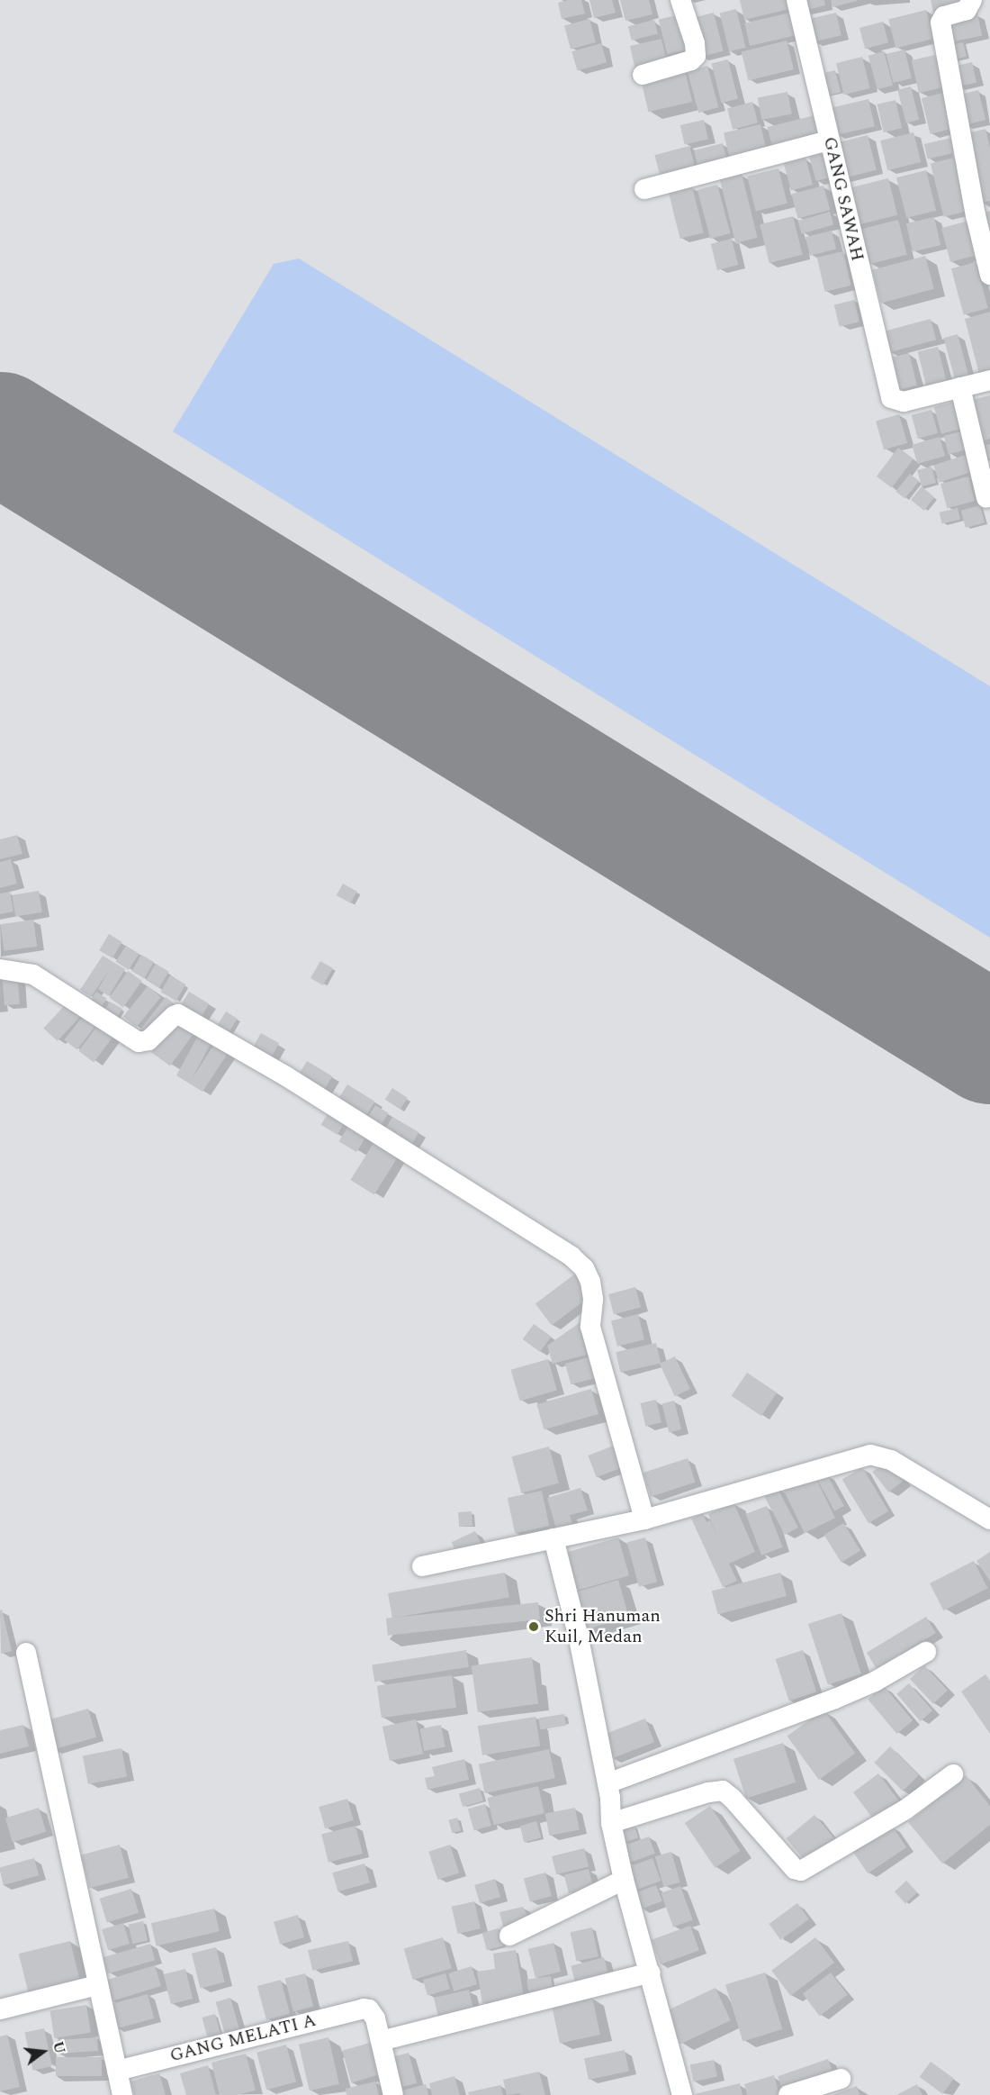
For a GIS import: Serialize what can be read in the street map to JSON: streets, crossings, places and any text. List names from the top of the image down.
{
  "streets": {
    "street": ["GANG SAWAH", "GANG MELATI A"]
  },
  "places": ["Shri Hanuman Kuil, Medan"],
  "north": "right"
}
